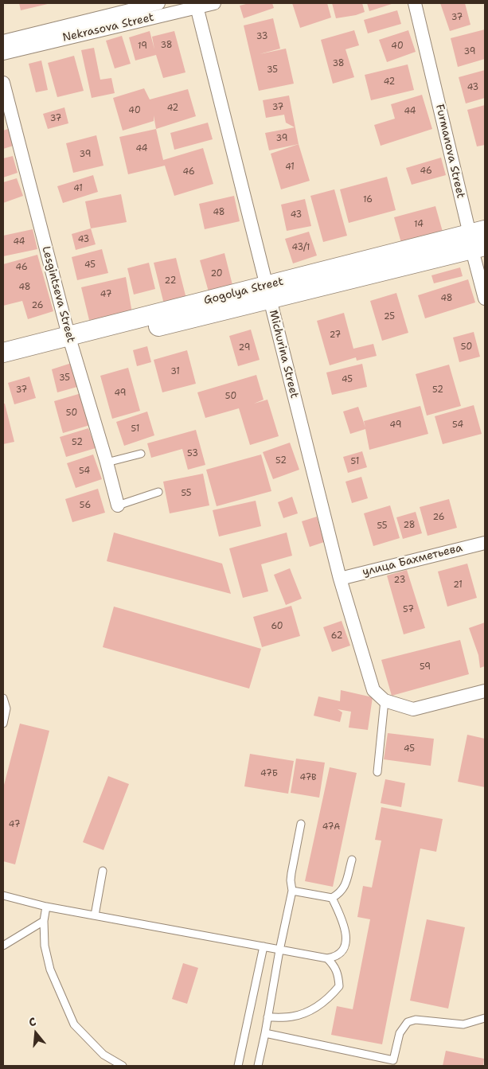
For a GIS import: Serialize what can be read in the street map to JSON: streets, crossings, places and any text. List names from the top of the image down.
{
  "streets": {
    "street": [
      "Nekrasova Street",
      "Furmanova Street",
      "Gogolya Street",
      "Lesgintseva Street",
      "Michurina Street",
      "улица Бахметьева"
    ]
  },
  "crossings": [
    ["Nekrasova Street", "Michurina Street"],
    ["Furmanova Street", "Gogolya Street"],
    ["Gogolya Street", "Lesgintseva Street"],
    ["Gogolya Street", "Michurina Street"],
    ["Michurina Street", "улица Бахметьева"]
  ],
  "house_numbers": [
    "37",
    "33",
    "38",
    "19",
    "40",
    "39",
    "38",
    "35",
    "42",
    "43",
    "37",
    "42",
    "40",
    "44",
    "37",
    "39",
    "44",
    "39",
    "41",
    "46",
    "46",
    "41",
    "16",
    "48",
    "43",
    "14",
    "43",
    "44",
    "43/1",
    "45",
    "46",
    "20",
    "22",
    "48",
    "47",
    "48",
    "26",
    "25",
    "27",
    "50",
    "29",
    "31",
    "35",
    "45",
    "37",
    "52",
    "49",
    "50",
    "50",
    "49",
    "54",
    "51",
    "52",
    "53",
    "52",
    "51",
    "54",
    "55",
    "56",
    "26",
    "28",
    "55",
    "23",
    "21",
    "57",
    "60",
    "62",
    "59",
    "45",
    "47Б",
    "47В",
    "47",
    "47А"
  ],
  "north": "top"
}
